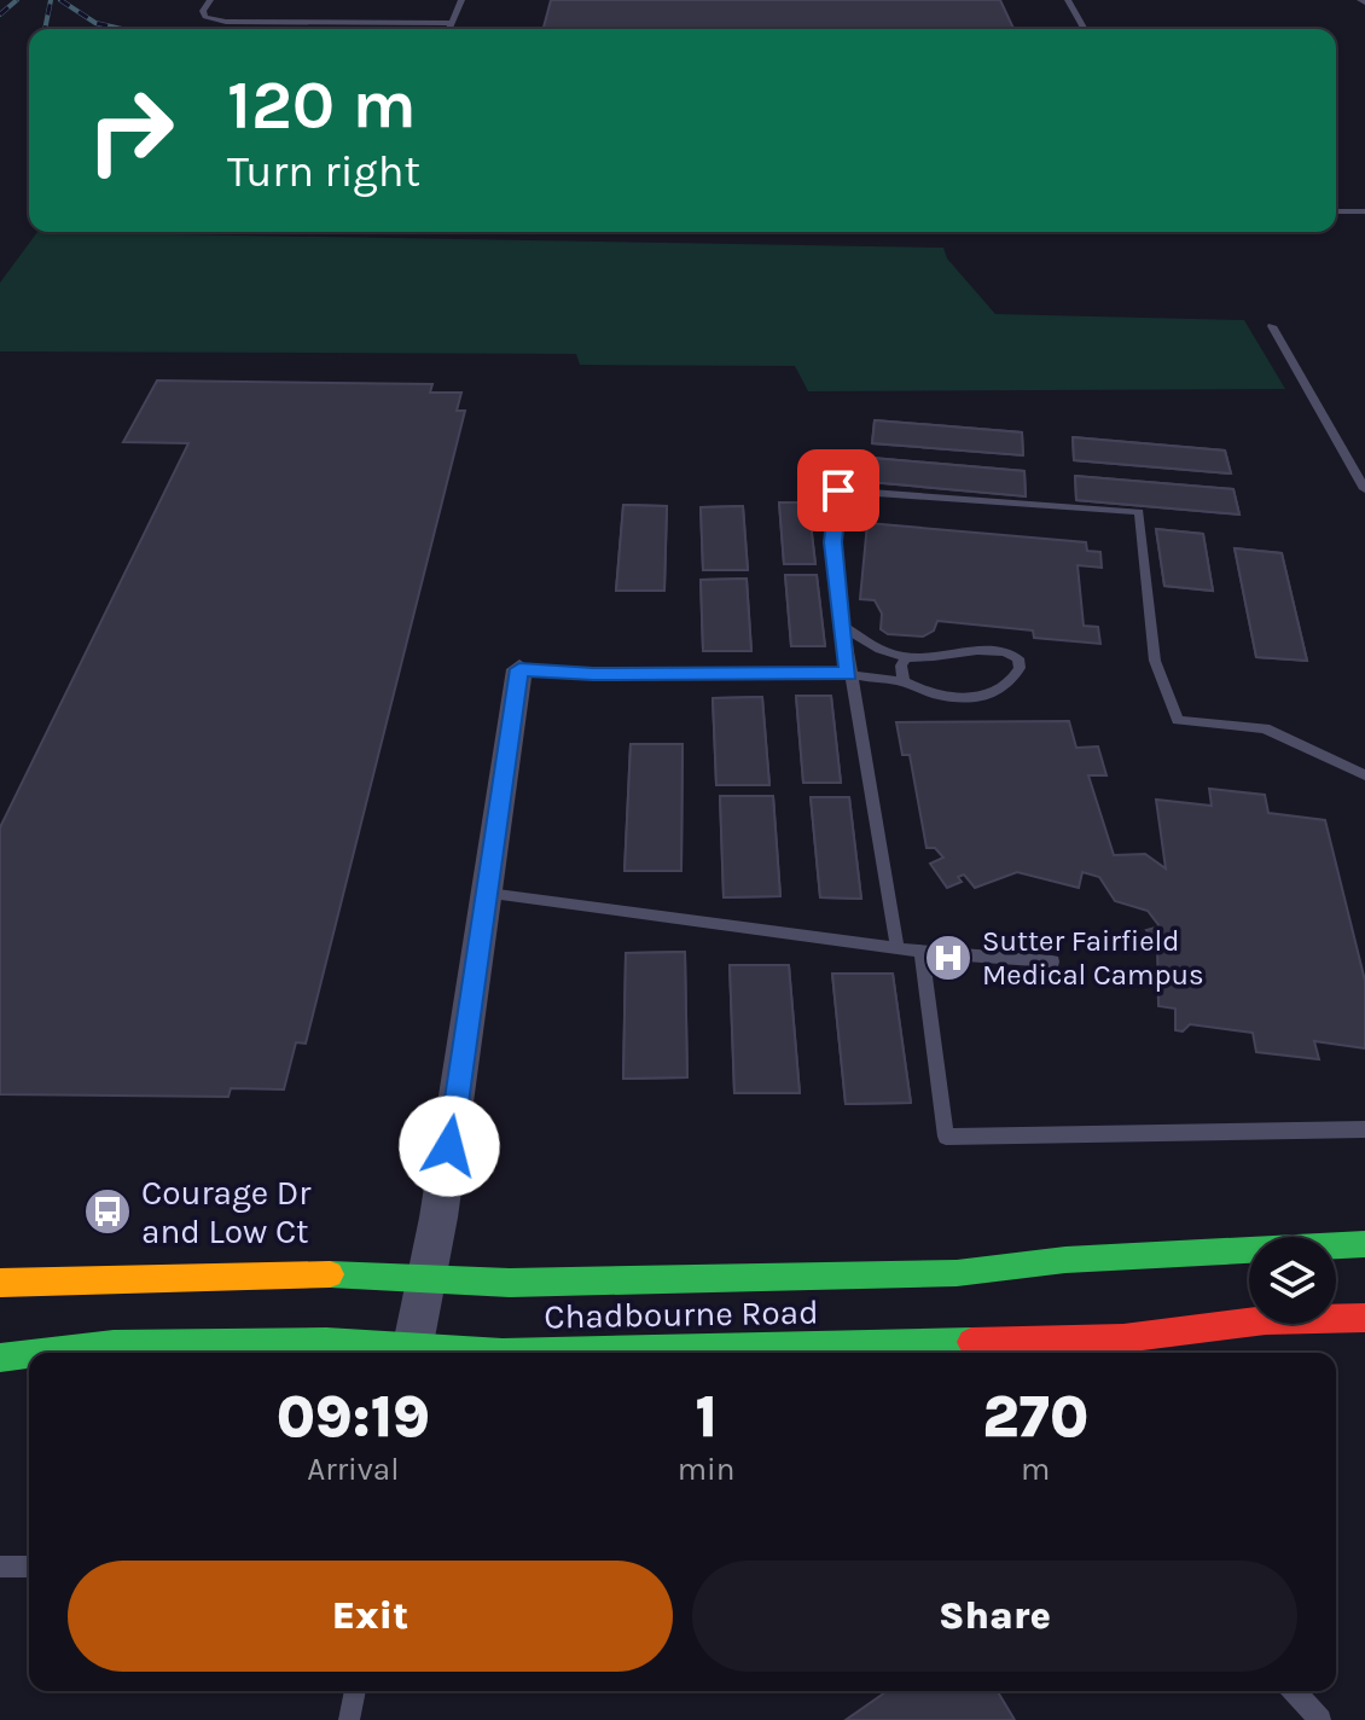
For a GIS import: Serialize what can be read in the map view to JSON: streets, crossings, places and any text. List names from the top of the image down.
{
  "streets": {
    "main road": ["Chadbourne Road"]
  },
  "places": {
    "hospital": ["Sutter Fairfield Medical Campus"],
    "bus stop": ["Courage Dr and Low Ct"]
  },
  "page": {
    "turn": ["120 m", "Turn right"],
    "eta": [
      "09:19",
      "Arrival",
      "1",
      "min",
      "270",
      "m"
    ],
    "buttons": ["Exit", "Share"]
  }
}
